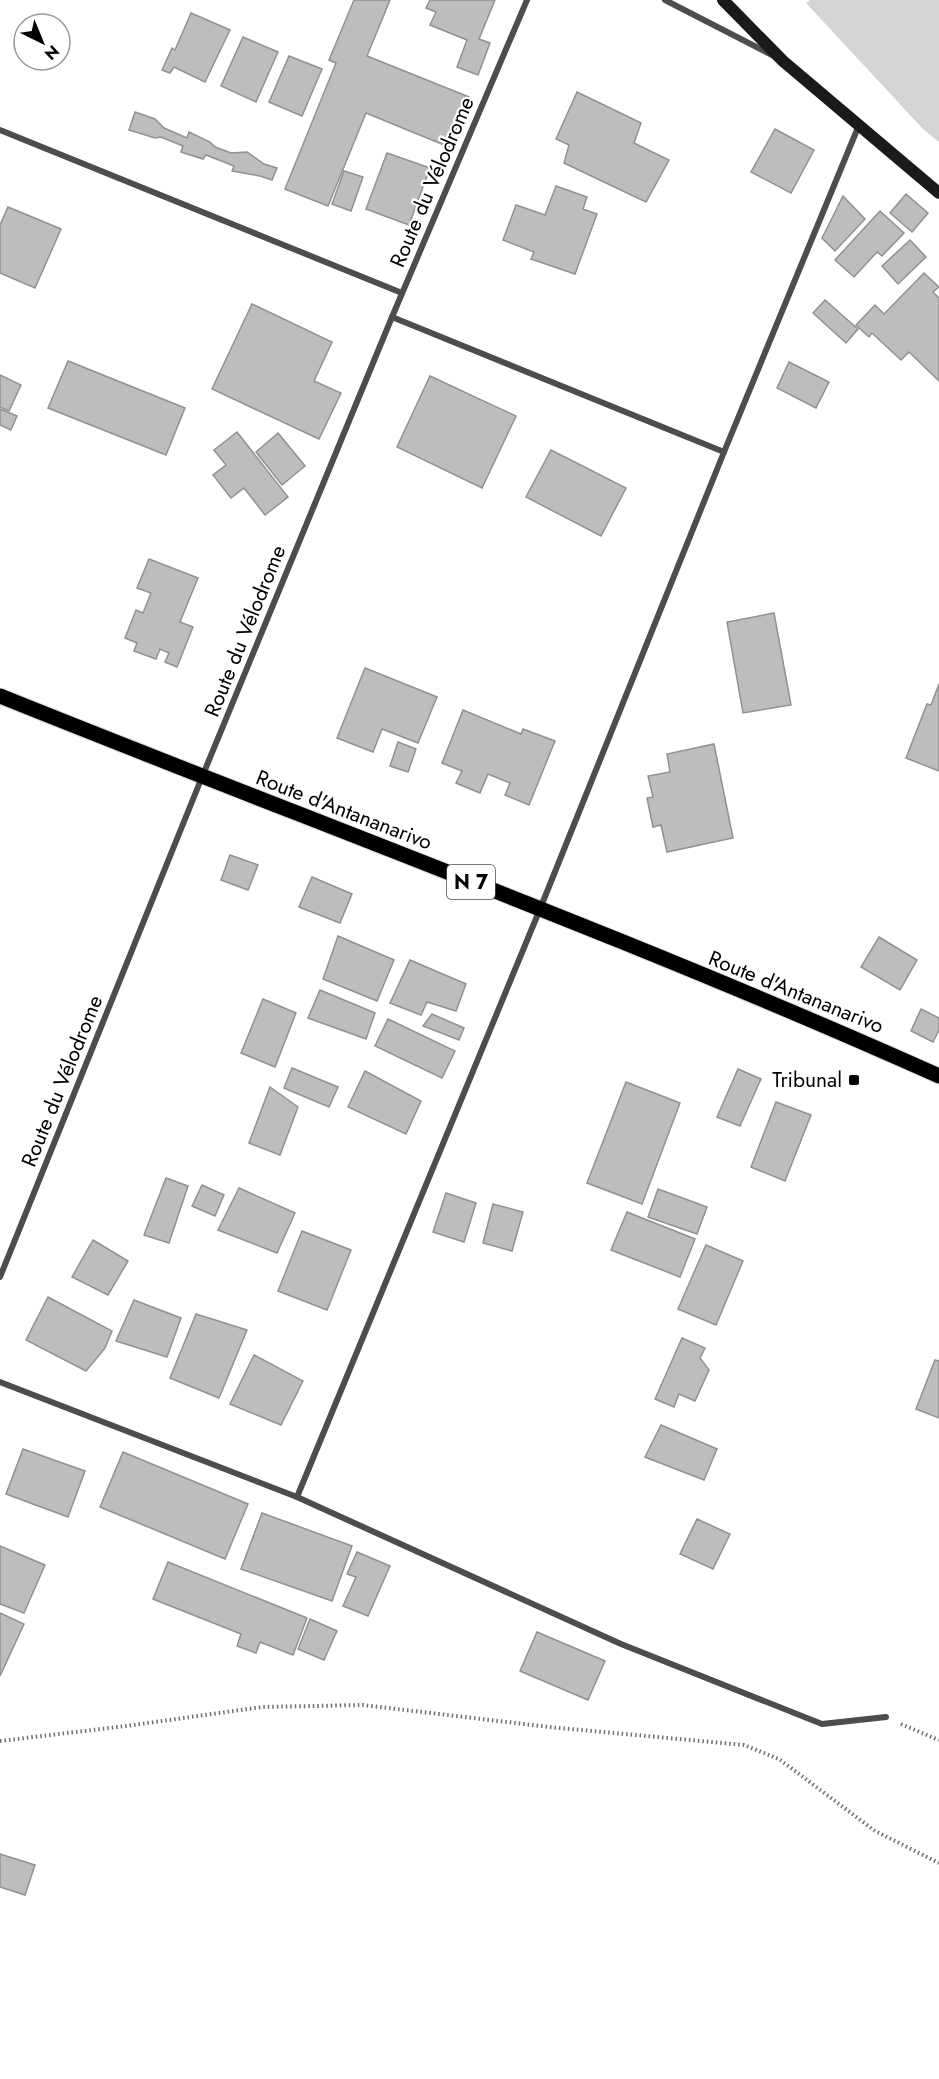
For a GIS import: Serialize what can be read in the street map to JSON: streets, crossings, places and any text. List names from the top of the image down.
{
  "streets": {
    "main road": ["Route d'Antananarivo", "N 7"],
    "street": ["Route du Vélodrome"]
  },
  "crossings": [
    ["Route du Vélodrome", "Route d'Antananarivo"]
  ],
  "places": {
    "transit": ["Tribunal"]
  },
  "north": "bottom right"
}
